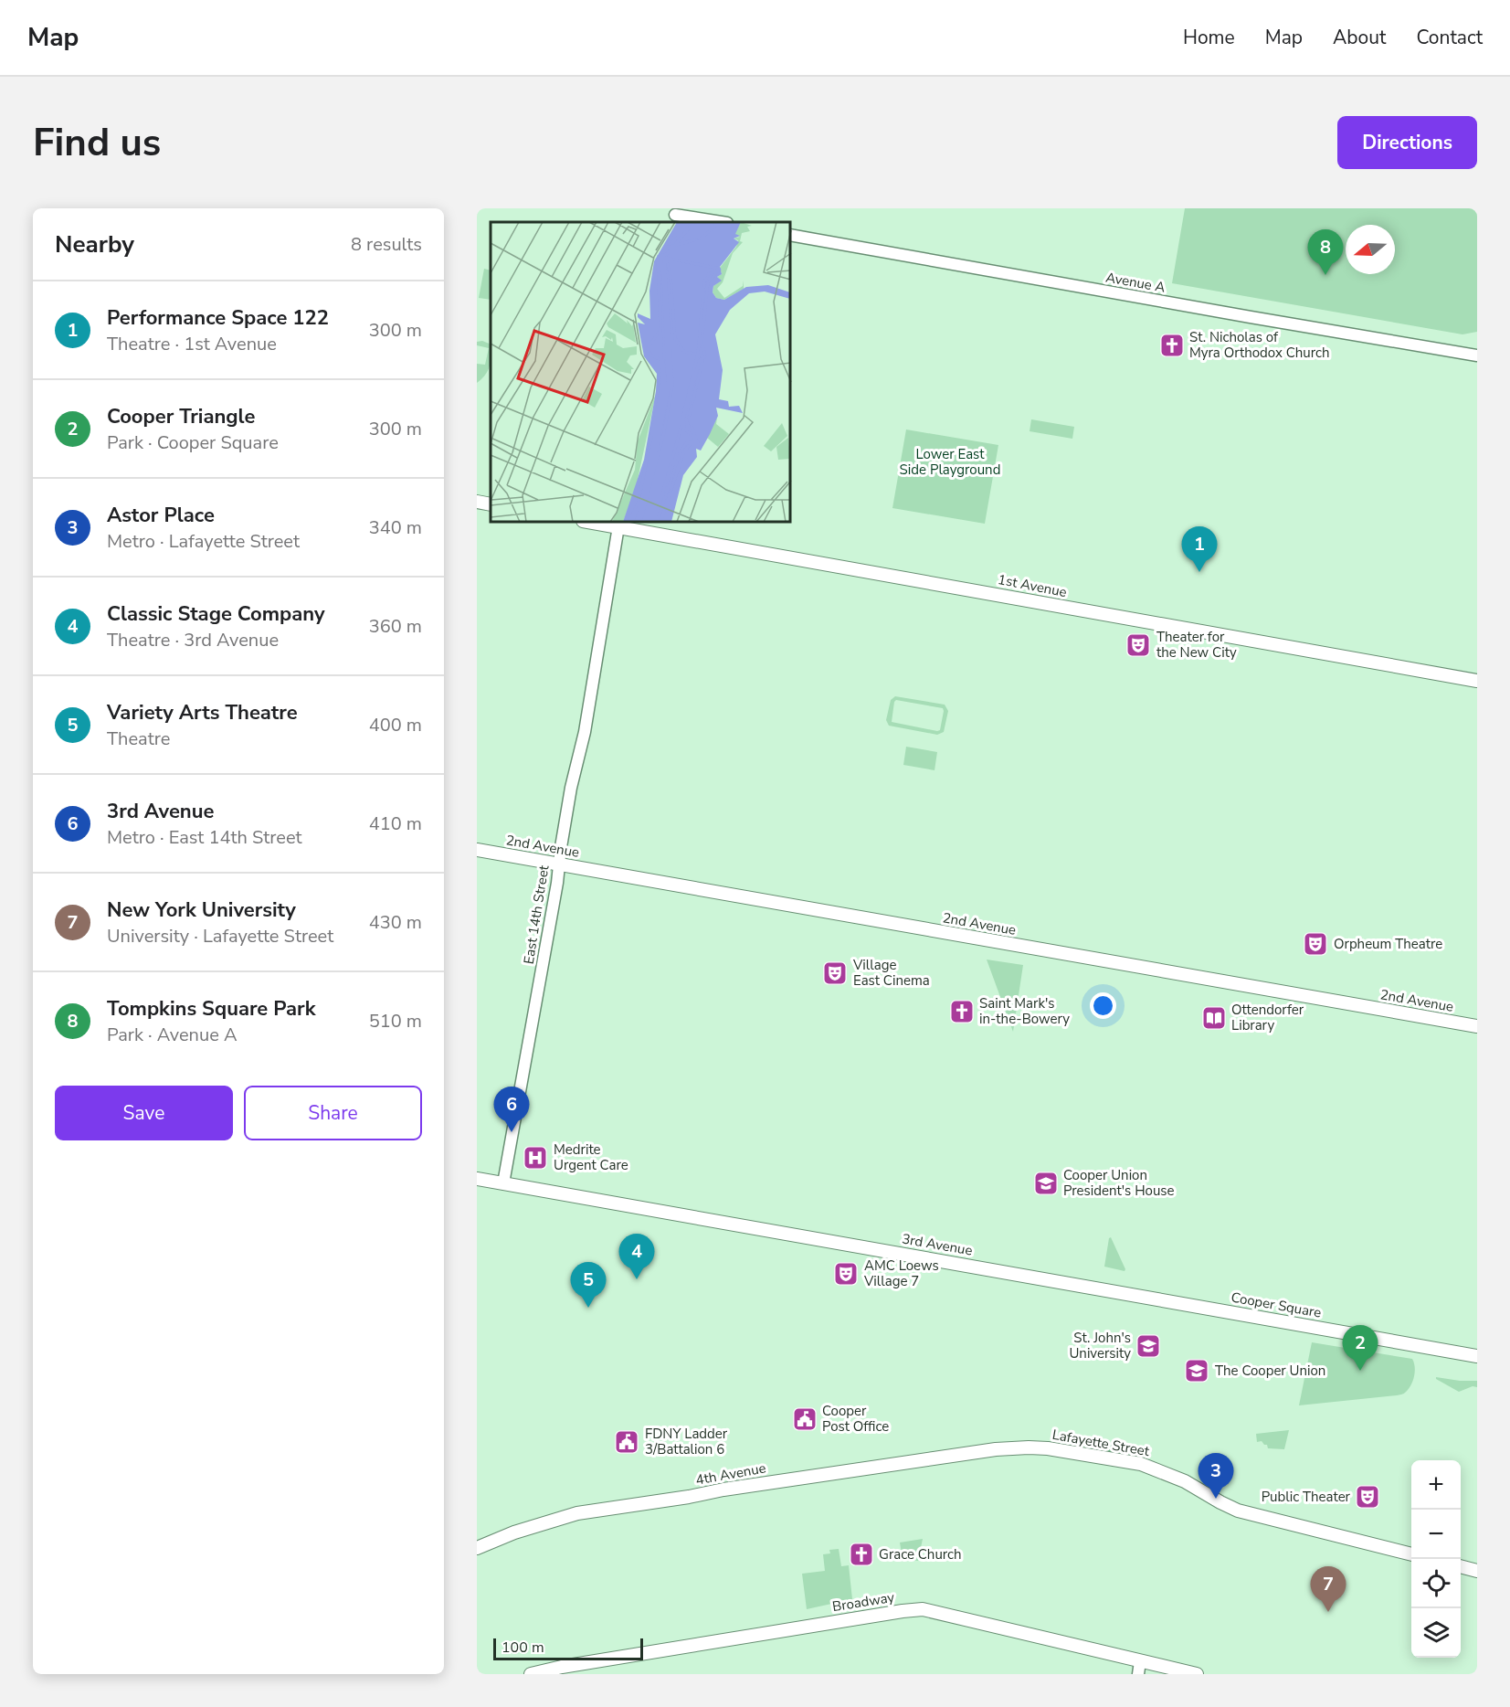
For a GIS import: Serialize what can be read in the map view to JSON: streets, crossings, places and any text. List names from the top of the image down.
{
  "streets": {
    "main road": [
      "Avenue A",
      "1st Avenue",
      "2nd Avenue",
      "East 14th Street",
      "3rd Avenue",
      "Cooper Square",
      "Lafayette Street",
      "4th Avenue",
      "Broadway"
    ]
  },
  "crossings": [
    ["1st Avenue", "East 14th Street"],
    ["2nd Avenue", "East 14th Street"],
    ["East 14th Street", "3rd Avenue"],
    ["3rd Avenue", "Cooper Square"],
    ["Lafayette Street", "4th Avenue"]
  ],
  "parks": ["Lower East Side Playground"],
  "places": {
    "church": ["St. Nicholas of Myra Orthodox Church", "Saint Mark's in-the-Bowery", "Grace Church"],
    "theatre": [
      "Theater for the New City",
      "Orpheum Theatre",
      "Village East Cinema",
      "AMC Loews Village 7",
      "Public Theater"
    ],
    "library": ["Ottendorfer Library"],
    "hospital": ["Medrite Urgent Care"],
    "school or university": ["Cooper Union President's House", "St. John's University", "The Cooper Union"],
    "public building": ["Cooper Post Office", "FDNY Ladder 3/Battalion 6"]
  },
  "scale_bar": "100 m",
  "north": "left",
  "page": {
    "header": "Map",
    "nav": [
      "Home",
      "Map",
      "About",
      "Contact"
    ],
    "buttons": [
      "Directions",
      ["Save", "Share"]
    ],
    "title": "Find us",
    "heading": ["Nearby", "8 results"],
    "pins": [
      "8",
      "1",
      "6",
      "4",
      "5",
      "2",
      "3",
      "7"
    ],
    "list": [
      {
        "mark": "1",
        "name": "Performance Space 122",
        "note": "Theatre · 1st Avenue",
        "value": "300 m"
      },
      {
        "mark": "2",
        "name": "Cooper Triangle",
        "note": "Park · Cooper Square",
        "value": "300 m"
      },
      {
        "mark": "3",
        "name": "Astor Place",
        "note": "Metro · Lafayette Street",
        "value": "340 m"
      },
      {
        "mark": "4",
        "name": "Classic Stage Company",
        "note": "Theatre · 3rd Avenue",
        "value": "360 m"
      },
      {
        "mark": "5",
        "name": "Variety Arts Theatre",
        "note": "Theatre",
        "value": "400 m"
      },
      {
        "mark": "6",
        "name": "3rd Avenue",
        "note": "Metro · East 14th Street",
        "value": "410 m"
      },
      {
        "mark": "7",
        "name": "New York University",
        "note": "University · Lafayette Street",
        "value": "430 m"
      },
      {
        "mark": "8",
        "name": "Tompkins Square Park",
        "note": "Park · Avenue A",
        "value": "510 m"
      }
    ],
    "map_buttons": ["+", "−"],
    "scale": "100 m"
  }
}
